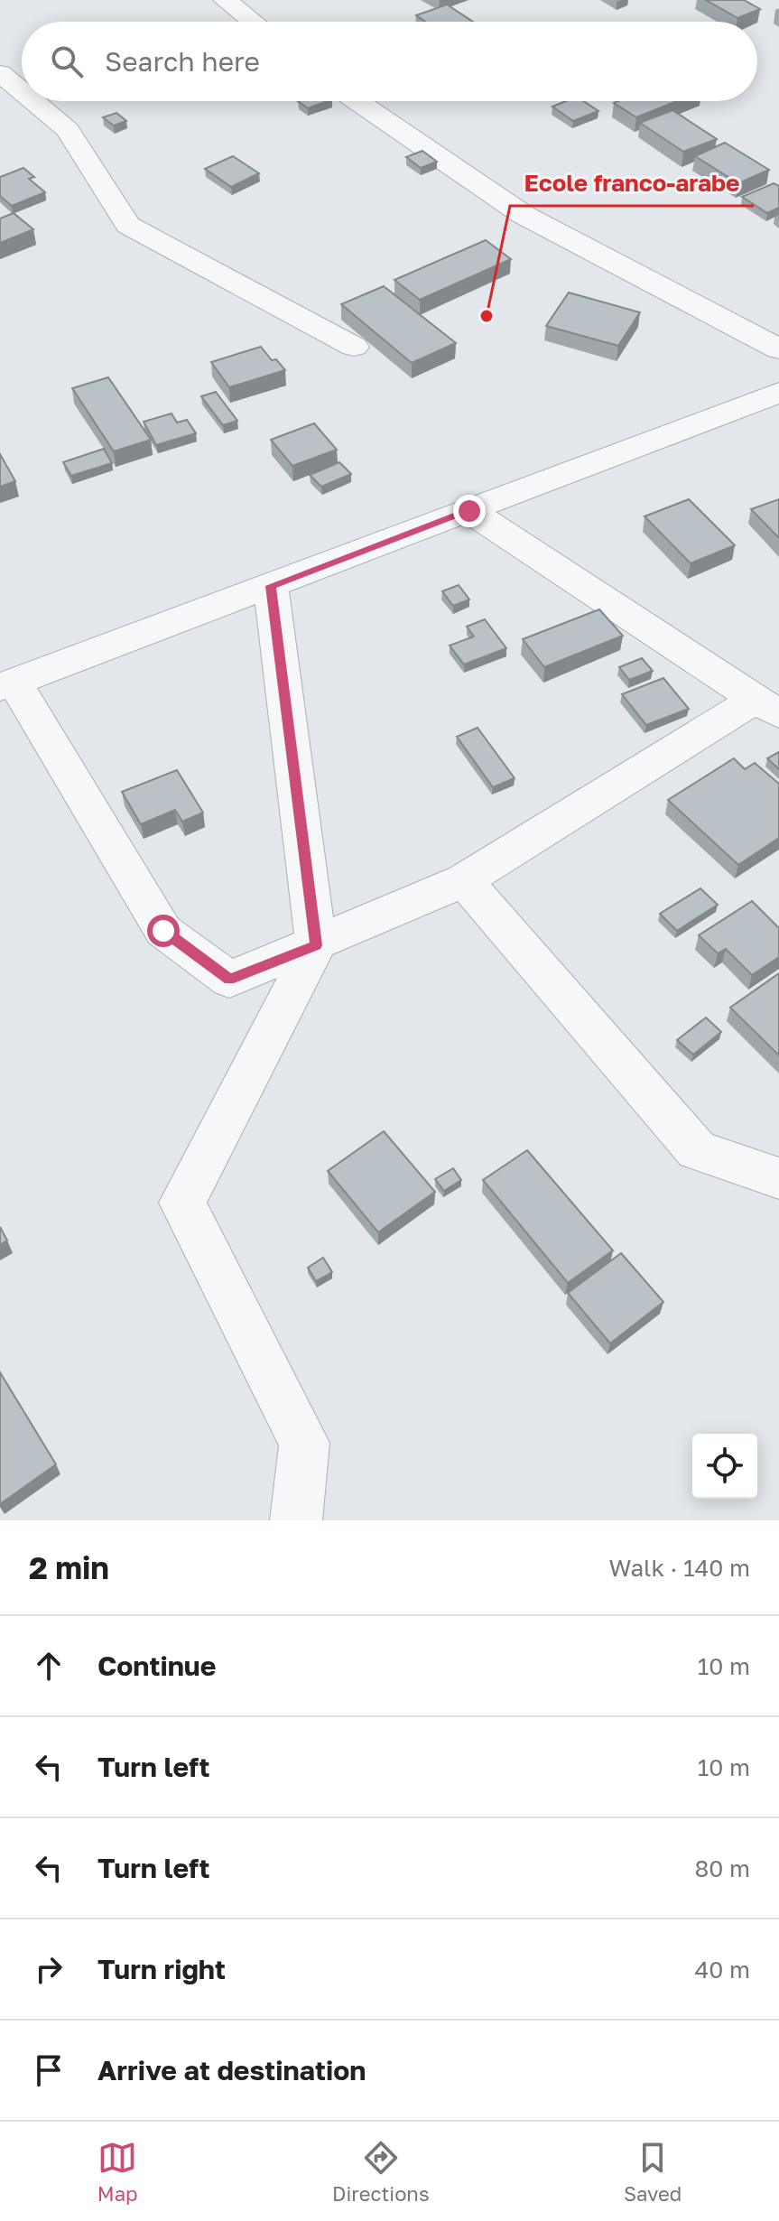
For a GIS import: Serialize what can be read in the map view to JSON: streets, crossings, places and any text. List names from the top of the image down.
{
  "places": ["Ecole franco-arabe"],
  "page": {
    "search": "Search here",
    "heading": ["2 min", "Walk · 140 m"],
    "list": [
      ["Continue", "10 m"],
      ["Turn left", "10 m"],
      ["Turn left", "80 m"],
      ["Turn right", "40 m"],
      "Arrive at destination"
    ],
    "nav": ["Map", "Directions", "Saved"]
  }
}
